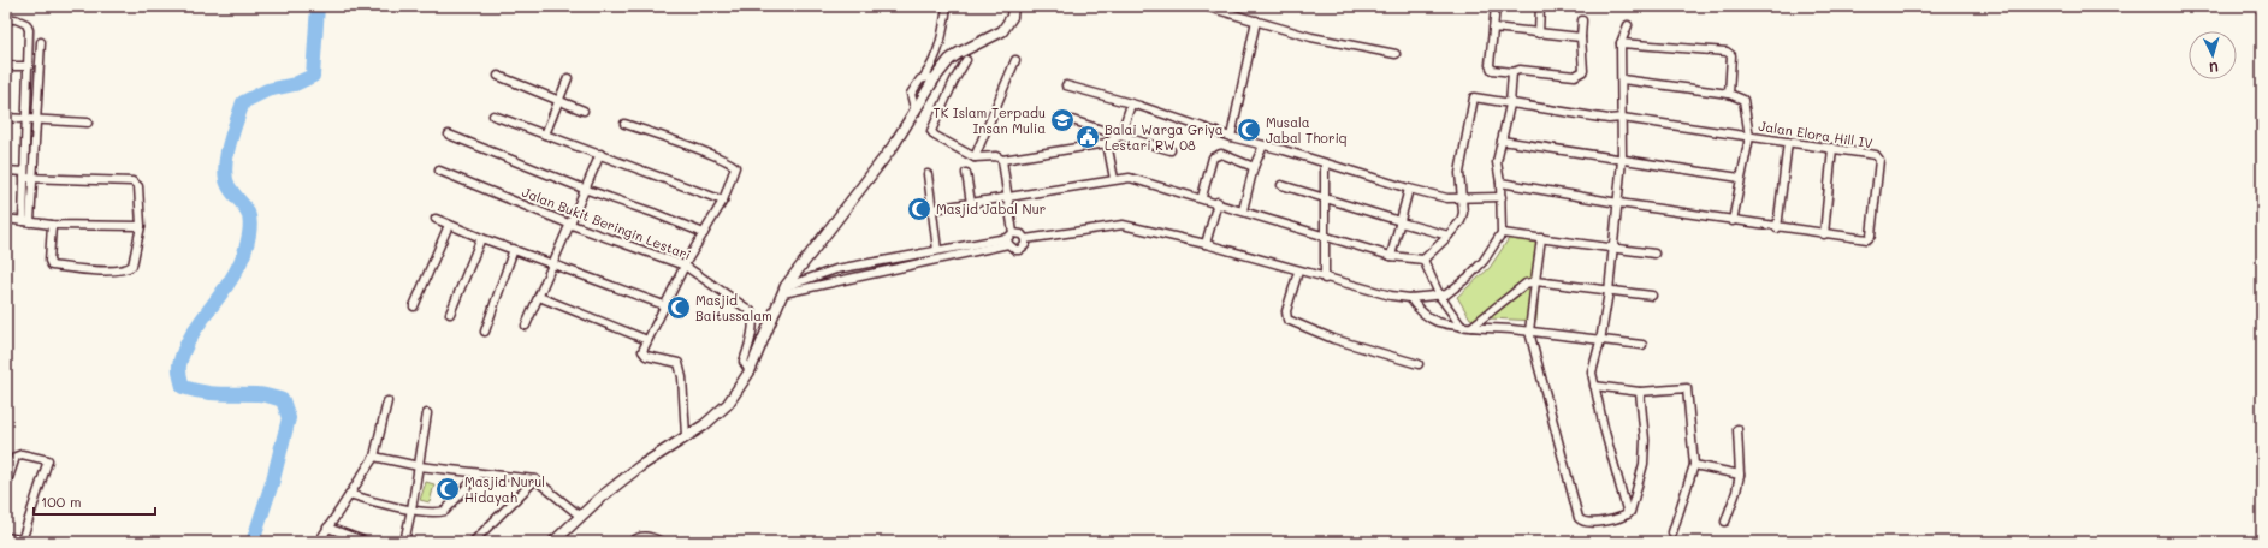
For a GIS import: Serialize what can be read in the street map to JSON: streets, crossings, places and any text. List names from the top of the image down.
{
  "streets": {
    "street": ["Jalan Elora Hill IV", "Jalan Bukit Beringin Lestari"]
  },
  "places": {
    "school or university": ["TK Islam Terpadu Insan Mulia"],
    "mosque": [
      "Musala Jabal Thoriq",
      "Masjid Jabal Nur",
      "Masjid Baitussalam",
      "Masjid Nurul Hidayah"
    ],
    "public building": ["Balai Warga Griya Lestari RW 08"]
  },
  "scale_bar": "100 m",
  "north": "bottom"
}
